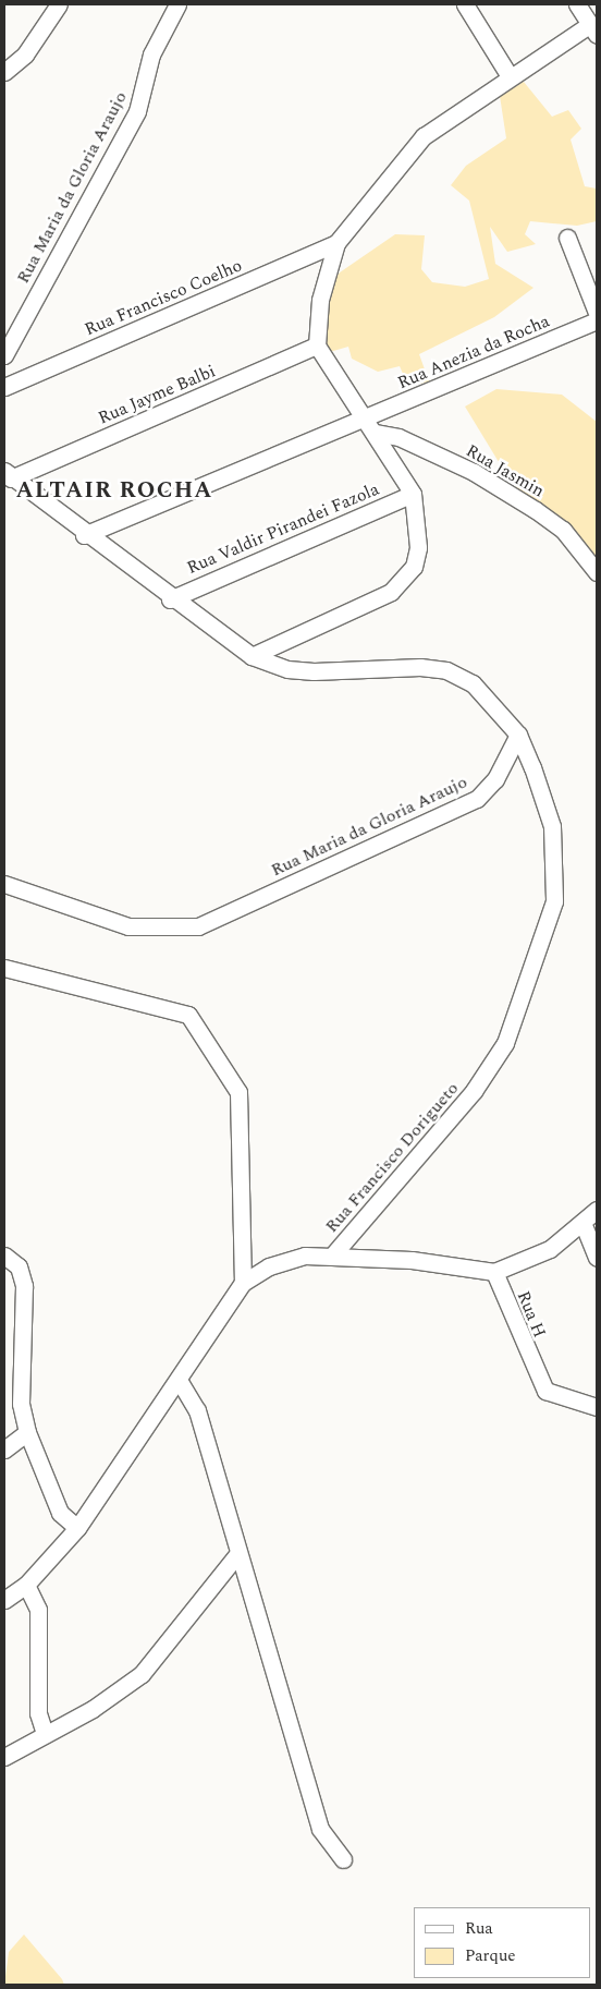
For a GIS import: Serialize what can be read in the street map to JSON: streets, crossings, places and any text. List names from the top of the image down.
{
  "streets": {
    "street": [
      "Rua Maria da Gloria Araujo",
      "Rua Francisco Coelho",
      "Rua Anezia da Rocha",
      "Rua Jayme Balbi",
      "Rua Jasmin",
      "Rua Valdir Pirandei Fazola",
      "Rua Francisco Dorigueto",
      "Rua H"
    ]
  },
  "crossings": [
    ["Rua Maria da Gloria Araujo", "Rua Francisco Dorigueto"]
  ],
  "districts": ["ALTAIR ROCHA"],
  "legend": ["Rua", "Parque"]
}
